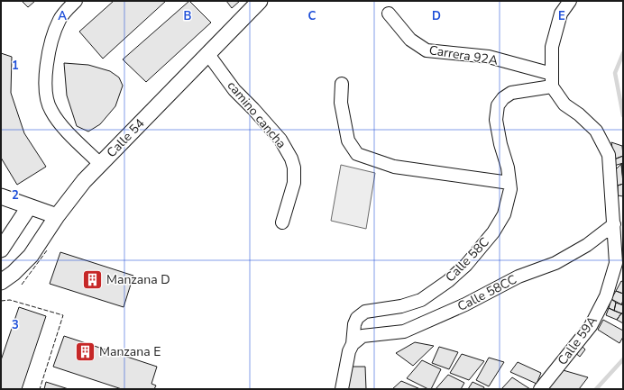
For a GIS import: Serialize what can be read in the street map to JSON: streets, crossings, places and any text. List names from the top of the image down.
{
  "streets": {
    "street": [
      "Carrera 92A",
      "camino cancha",
      "Calle 54",
      "Calle 58C",
      "Calle 58CC",
      "Calle 59A"
    ]
  },
  "crossings": [
    ["camino cancha", "Calle 54"],
    ["Calle 58C", "Calle 58CC"],
    ["Calle 58C", "Calle 59A"],
    ["Calle 58CC", "Calle 59A"]
  ],
  "places": {
    "building": ["Manzana D", "Manzana E"]
  },
  "grid": {
    "columns": [
      "A",
      "B",
      "C",
      "D",
      "E"
    ],
    "rows": ["1", "2", "3"]
  }
}
